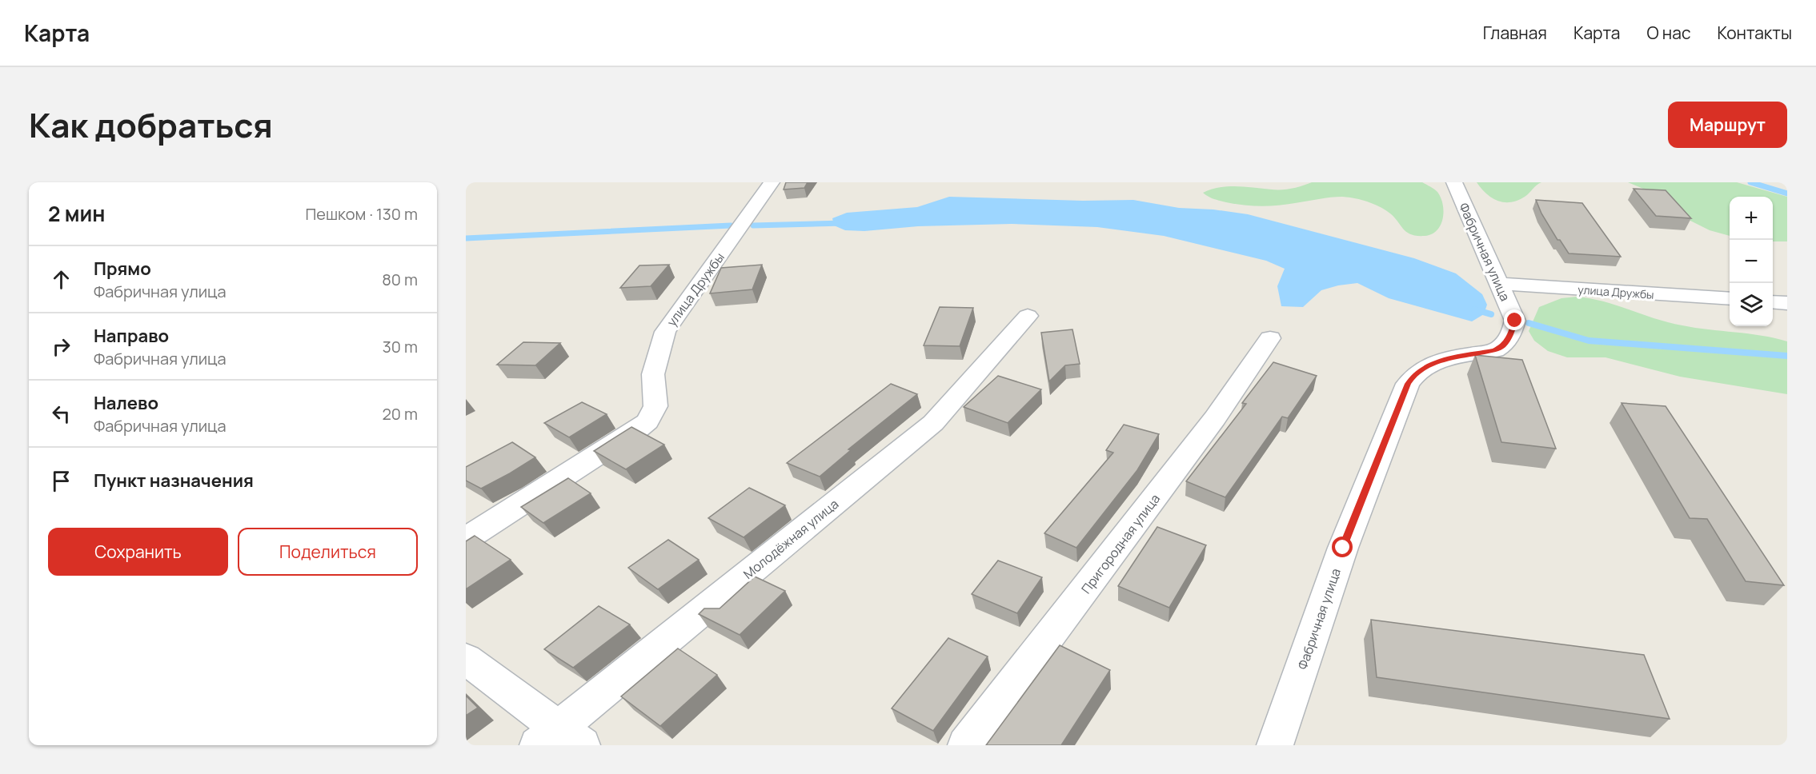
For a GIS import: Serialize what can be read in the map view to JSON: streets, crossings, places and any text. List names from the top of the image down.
{
  "streets": {
    "street": [
      "Фабричная улица",
      "улица Дружбы",
      "Молодёжная улица",
      "Пригородная улица"
    ]
  },
  "crossings": [
    ["Фабричная улица", "улица Дружбы"]
  ],
  "page": {
    "header": "Карта",
    "nav": [
      "Главная",
      "Карта",
      "О нас",
      "Контакты"
    ],
    "title": "Как добраться",
    "buttons": [
      "Маршрут",
      ["Сохранить", "Поделиться"]
    ],
    "heading": ["2 мин", "Пешком · 130 m"],
    "map_buttons": ["+", "−"],
    "list": [
      ["Прямо", "Фабричная улица", "80 m"],
      ["Направо", "Фабричная улица", "30 m"],
      ["Налево", "Фабричная улица", "20 m"],
      "Пункт назначения"
    ]
  }
}
